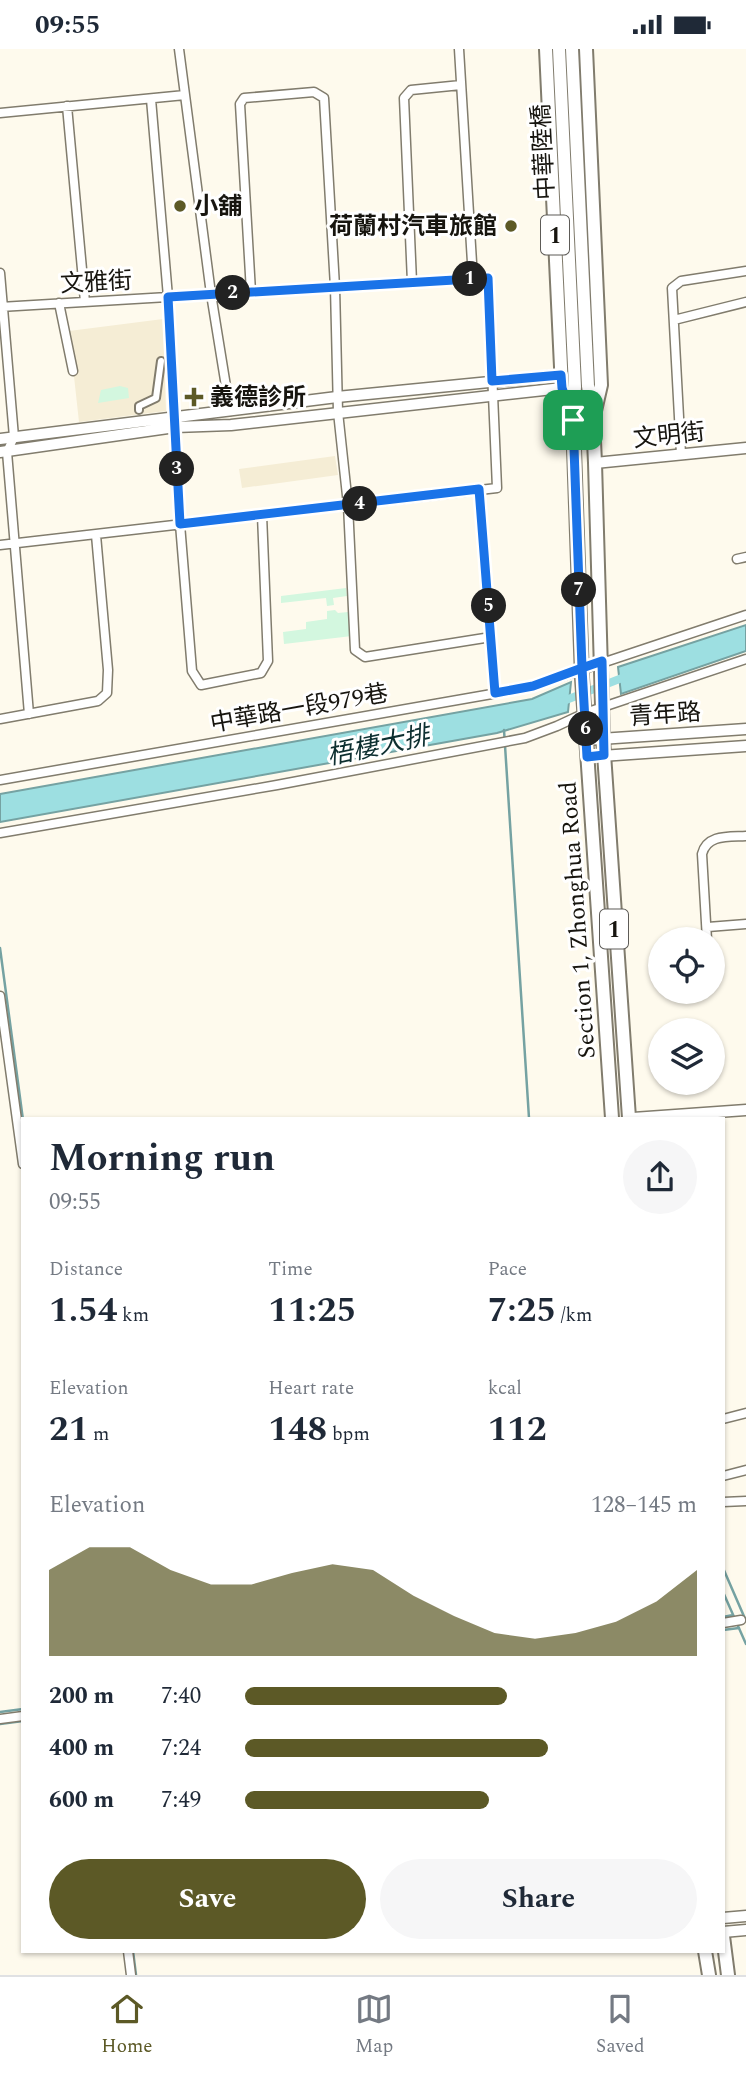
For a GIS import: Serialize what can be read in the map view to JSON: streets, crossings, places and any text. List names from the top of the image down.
{
  "streets": {
    "main road": ["中華陸橋", "1", "Section 1, Zhonghua Road"],
    "street": [
      "文雅街",
      "文明街",
      "中華路一段979巷",
      "青年路"
    ]
  },
  "crossings": [
    ["中華陸橋", "1"],
    ["1", "Section 1, Zhonghua Road"],
    ["文明街", "Section 1, Zhonghua Road"],
    ["中華路一段979巷", "Section 1, Zhonghua Road"],
    ["青年路", "Section 1, Zhonghua Road"]
  ],
  "water": ["梧棲大排"],
  "places": {
    "other": ["小舖", "荷蘭村汽車旅館"],
    "health": ["義德診所"]
  },
  "page": {
    "status": "09:55",
    "pins": [
      "1",
      "2",
      "3",
      "4",
      "7",
      "5",
      "6"
    ],
    "heading": ["Morning run", "09:55"],
    "stats": [
      ["Distance", "1.54 km"],
      ["Time", "11:25"],
      ["Pace", "7:25 /km"],
      ["Elevation", "21 m"],
      ["Heart rate", "148 bpm"],
      ["kcal", "112"]
    ],
    "chart": ["Elevation", "128–145 m"],
    "list": [
      {
        "name": "200 m",
        "note": "7:40"
      },
      {
        "name": "400 m",
        "note": "7:24"
      },
      {
        "name": "600 m",
        "note": "7:49"
      }
    ],
    "buttons": ["Save", "Share"],
    "tabs": ["Home", "Map", "Saved"]
  }
}
